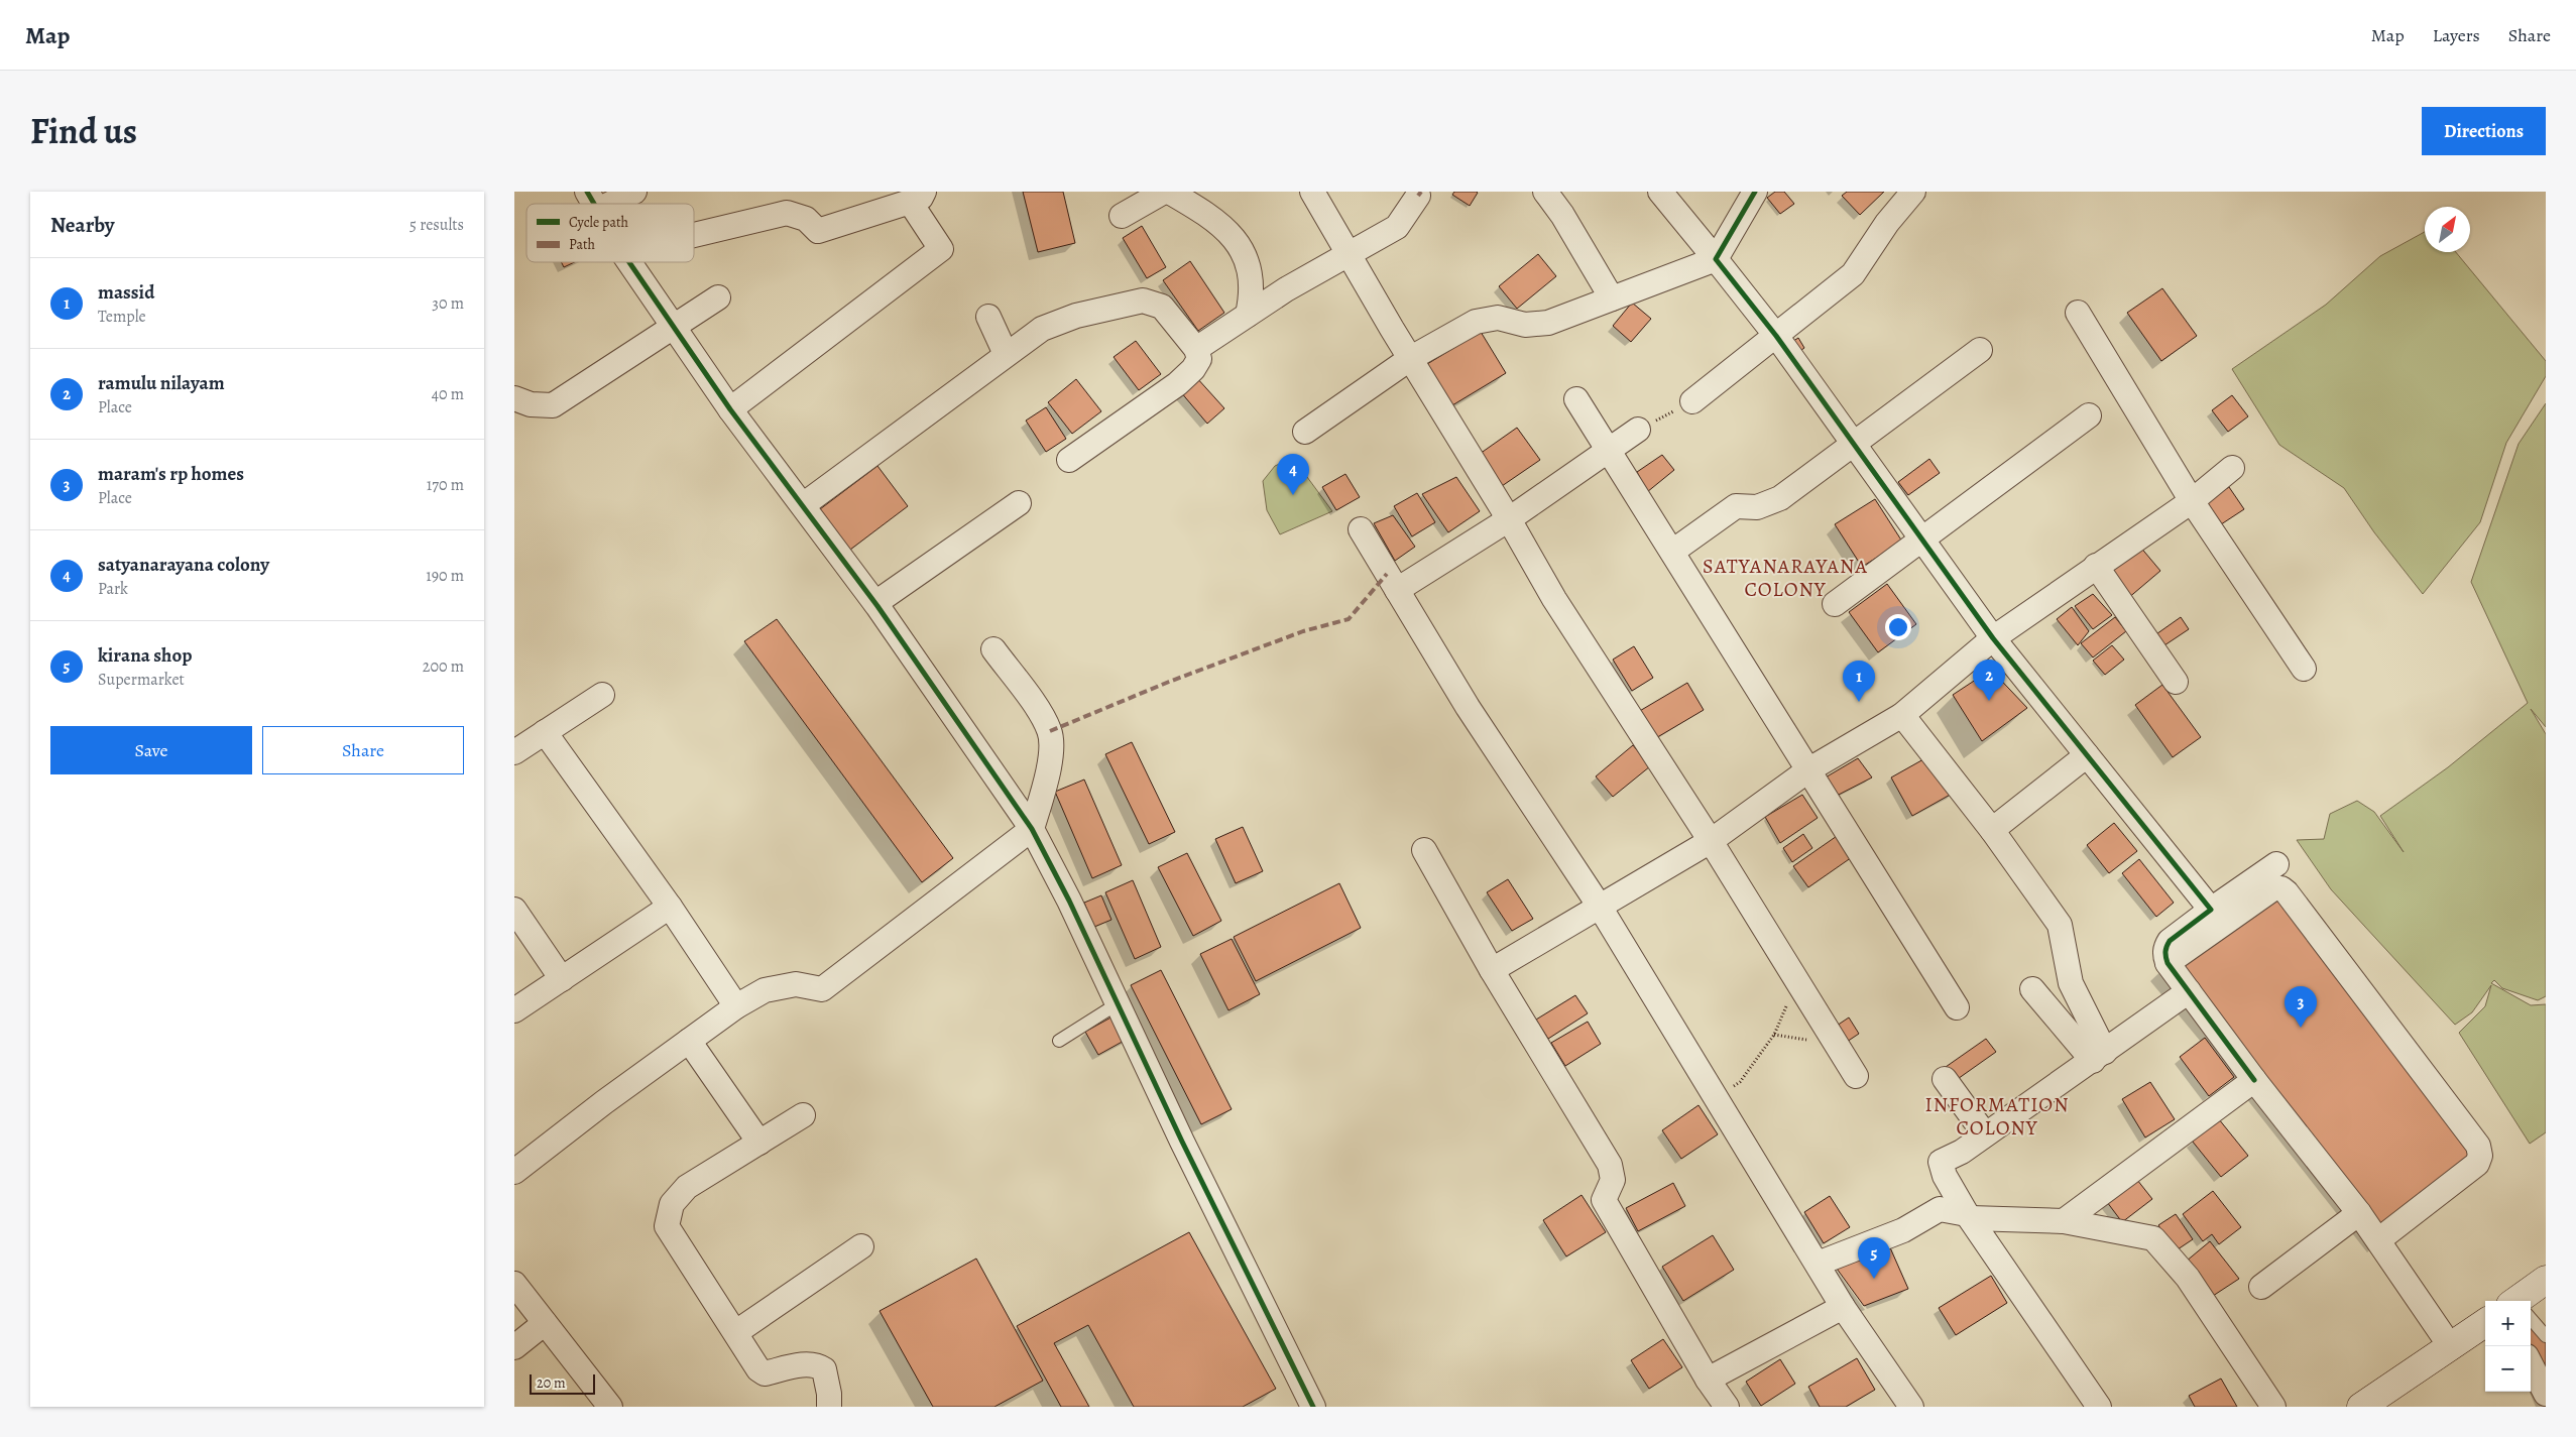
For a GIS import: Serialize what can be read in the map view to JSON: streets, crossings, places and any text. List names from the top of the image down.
{
  "districts": ["SATYANARAYANA COLONY", "INFORMATION COLONY"],
  "legend": ["Cycle path", "Path"],
  "scale_bar": "20 m",
  "north": "top right",
  "page": {
    "header": "Map",
    "nav": ["Map", "Layers", "Share"],
    "title": "Find us",
    "buttons": [
      "Directions",
      ["Save", "Share"]
    ],
    "heading": ["Nearby", "5 results"],
    "list": [
      {
        "mark": "1",
        "name": "massid",
        "note": "Temple",
        "value": "30 m"
      },
      {
        "mark": "2",
        "name": "ramulu nilayam",
        "note": "Place",
        "value": "40 m"
      },
      {
        "mark": "3",
        "name": "maram's rp homes",
        "note": "Place",
        "value": "170 m"
      },
      {
        "mark": "4",
        "name": "satyanarayana colony",
        "note": "Park",
        "value": "190 m"
      },
      {
        "mark": "5",
        "name": "kirana shop",
        "note": "Supermarket",
        "value": "200 m"
      }
    ],
    "pins": [
      "4",
      "2",
      "1",
      "3",
      "5"
    ],
    "map_buttons": ["+", "−"],
    "scale": "20 m"
  }
}
